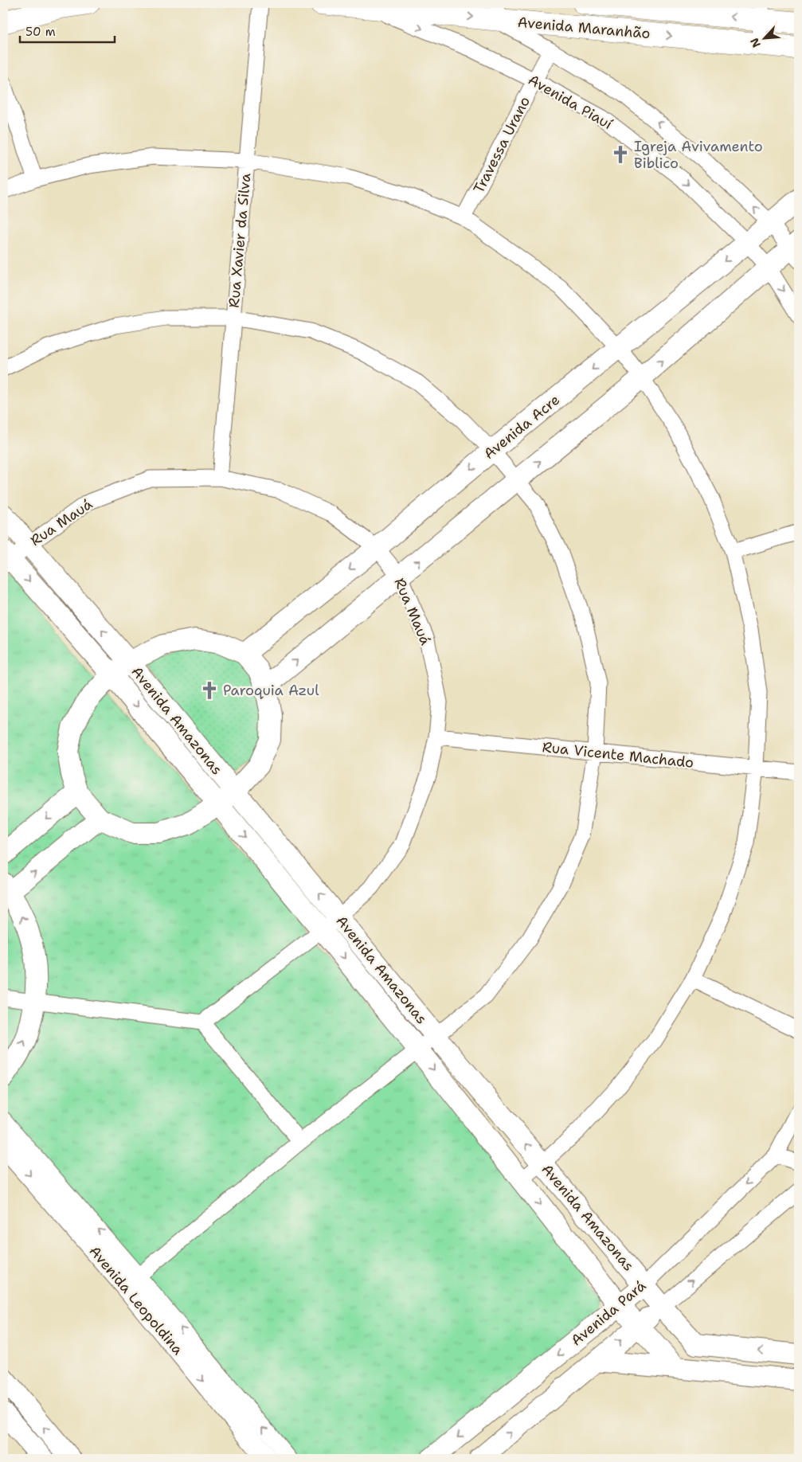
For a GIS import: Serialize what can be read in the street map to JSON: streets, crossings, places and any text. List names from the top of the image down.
{
  "streets": {
    "main road": [
      "Avenida Maranhão",
      "Avenida Acre",
      "Avenida Amazonas",
      "Avenida Leopoldina",
      "Avenida Pará"
    ],
    "street": [
      "Avenida Piauí",
      "Travessa Urano",
      "Rua Xavier da Silva",
      "Rua Mauá",
      "Rua Vicente Machado"
    ]
  },
  "crossings": [
    ["Avenida Maranhão", "Avenida Piauí"],
    ["Avenida Piauí", "Travessa Urano"],
    ["Avenida Piauí", "Avenida Acre"],
    ["Rua Xavier da Silva", "Rua Mauá"],
    ["Avenida Acre", "Rua Mauá"],
    ["Rua Mauá", "Avenida Amazonas"],
    ["Rua Mauá", "Rua Vicente Machado"],
    ["Avenida Amazonas", "Avenida Pará"]
  ],
  "places": {
    "church": ["Igreja Avivamento Biblico", "Paroquia Azul"]
  },
  "scale_bar": "50 m",
  "north": "bottom left"
}
